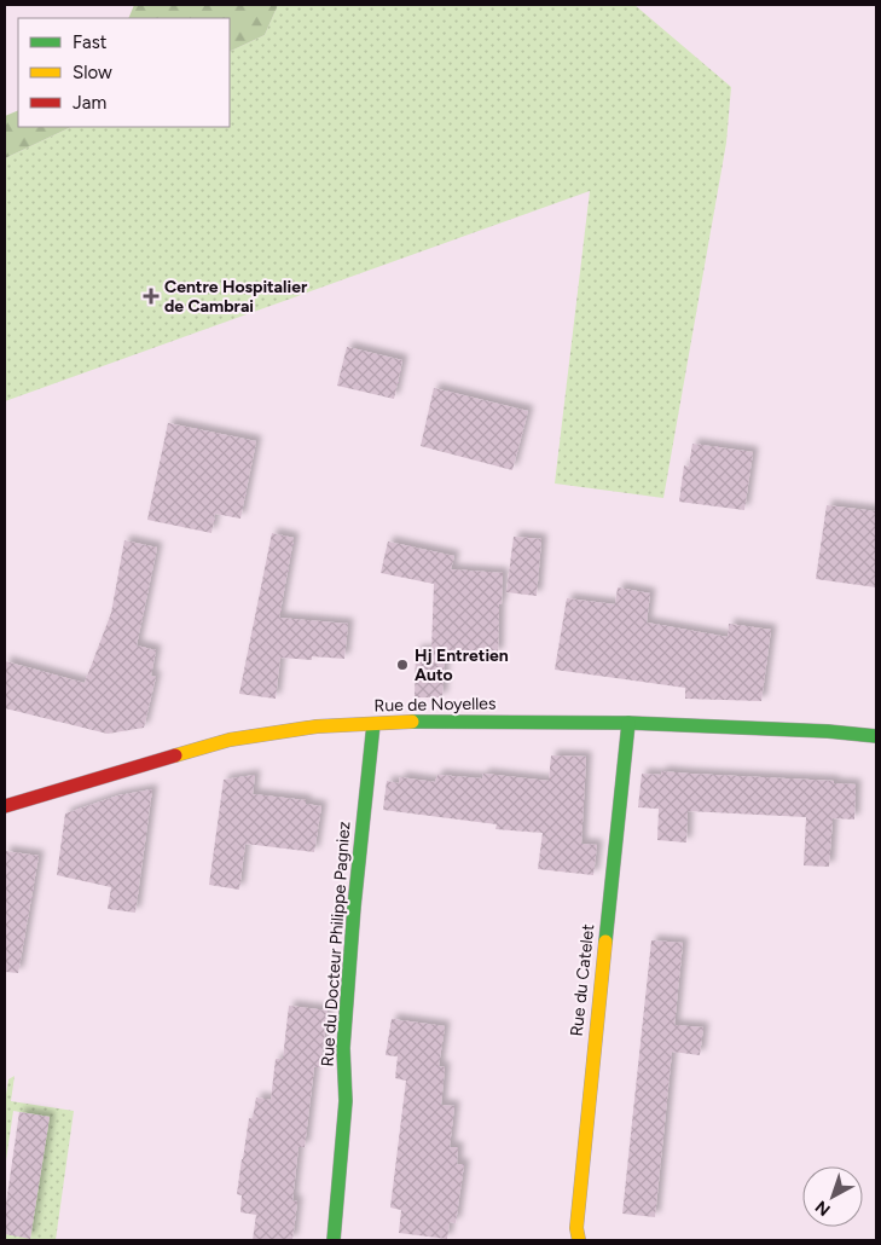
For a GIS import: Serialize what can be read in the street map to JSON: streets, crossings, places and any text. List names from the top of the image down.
{
  "streets": {
    "street": ["Rue de Noyelles", "Rue du Docteur Philippe Pagniez", "Rue du Catelet"]
  },
  "crossings": [
    ["Rue de Noyelles", "Rue du Docteur Philippe Pagniez"],
    ["Rue de Noyelles", "Rue du Catelet"]
  ],
  "places": {
    "health": ["Centre Hospitalier de Cambrai"],
    "other": ["Hj Entretien Auto"]
  },
  "legend": ["Fast", "Slow", "Jam"],
  "north": "bottom left"
}
